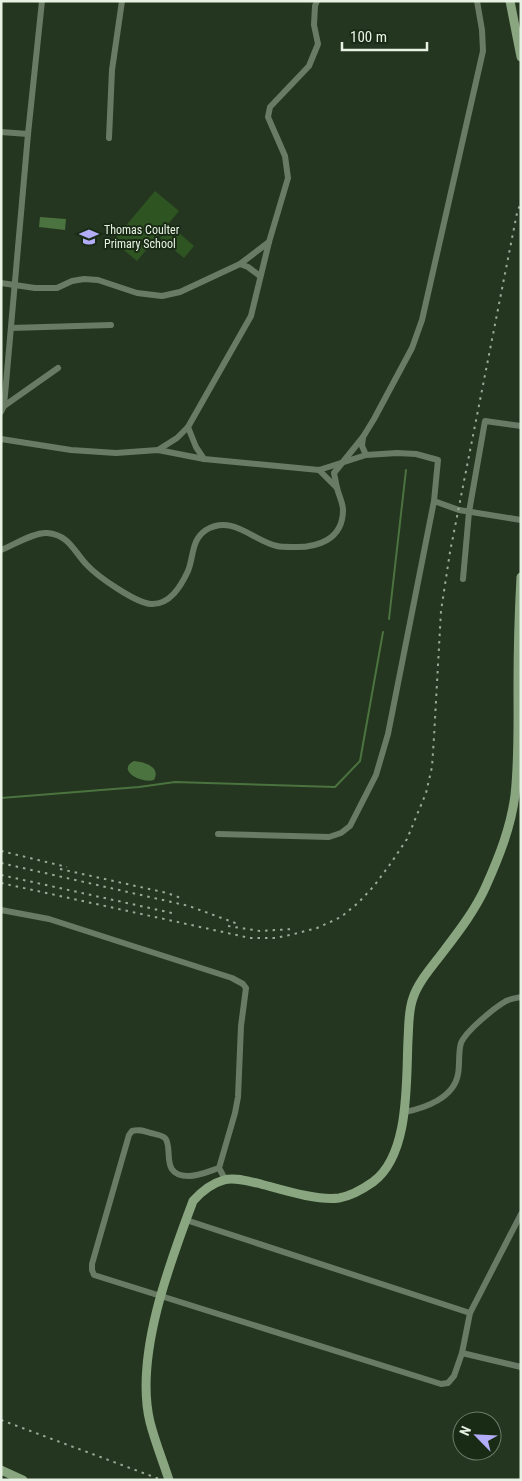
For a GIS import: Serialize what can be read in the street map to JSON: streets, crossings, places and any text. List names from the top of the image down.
{
  "places": {
    "school or university": ["Thomas Coulter Primary School"]
  },
  "scale_bar": "100 m",
  "north": "top left"
}
